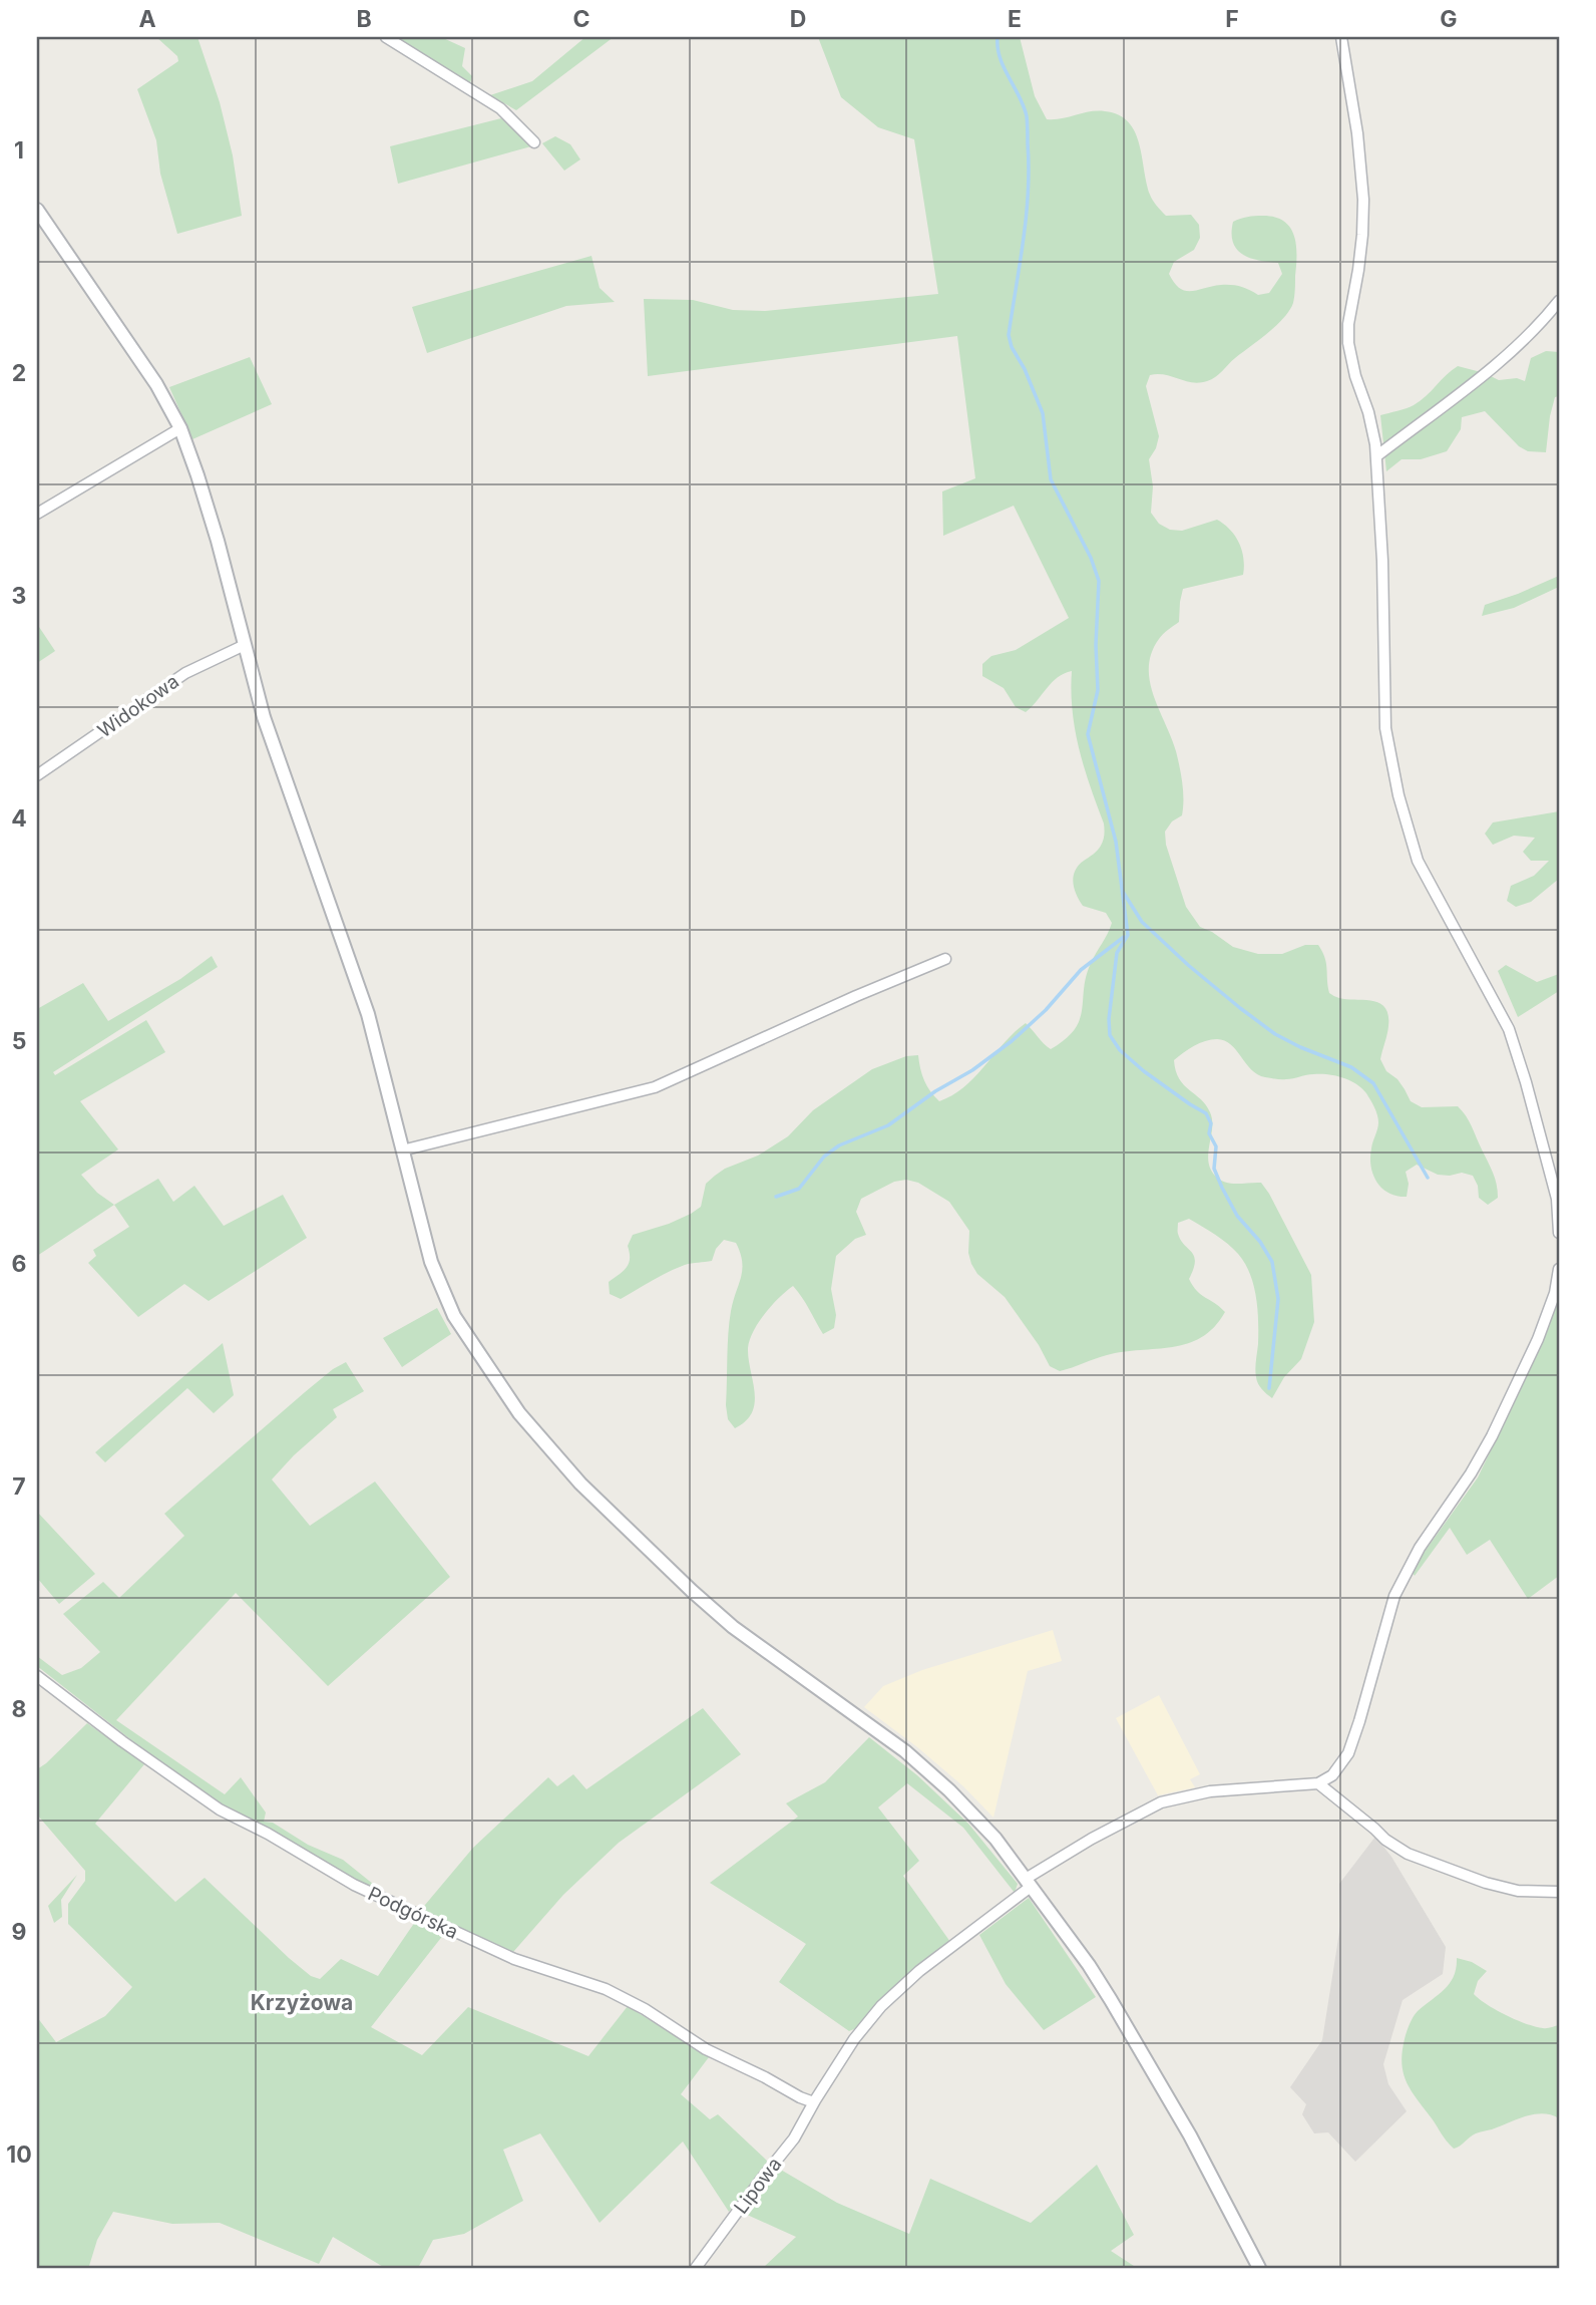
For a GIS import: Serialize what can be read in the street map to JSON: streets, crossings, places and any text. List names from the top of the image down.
{
  "streets": {
    "street": ["Widokowa", "Podgórska", "Lipowa"]
  },
  "crossings": [
    ["Podgórska", "Lipowa"]
  ],
  "districts": ["Krzyżowa"],
  "grid": {
    "columns": [
      "A",
      "B",
      "C",
      "D",
      "E",
      "F",
      "G"
    ],
    "rows": [
      "1",
      "2",
      "3",
      "4",
      "5",
      "6",
      "7",
      "8",
      "9",
      "10"
    ]
  }
}
